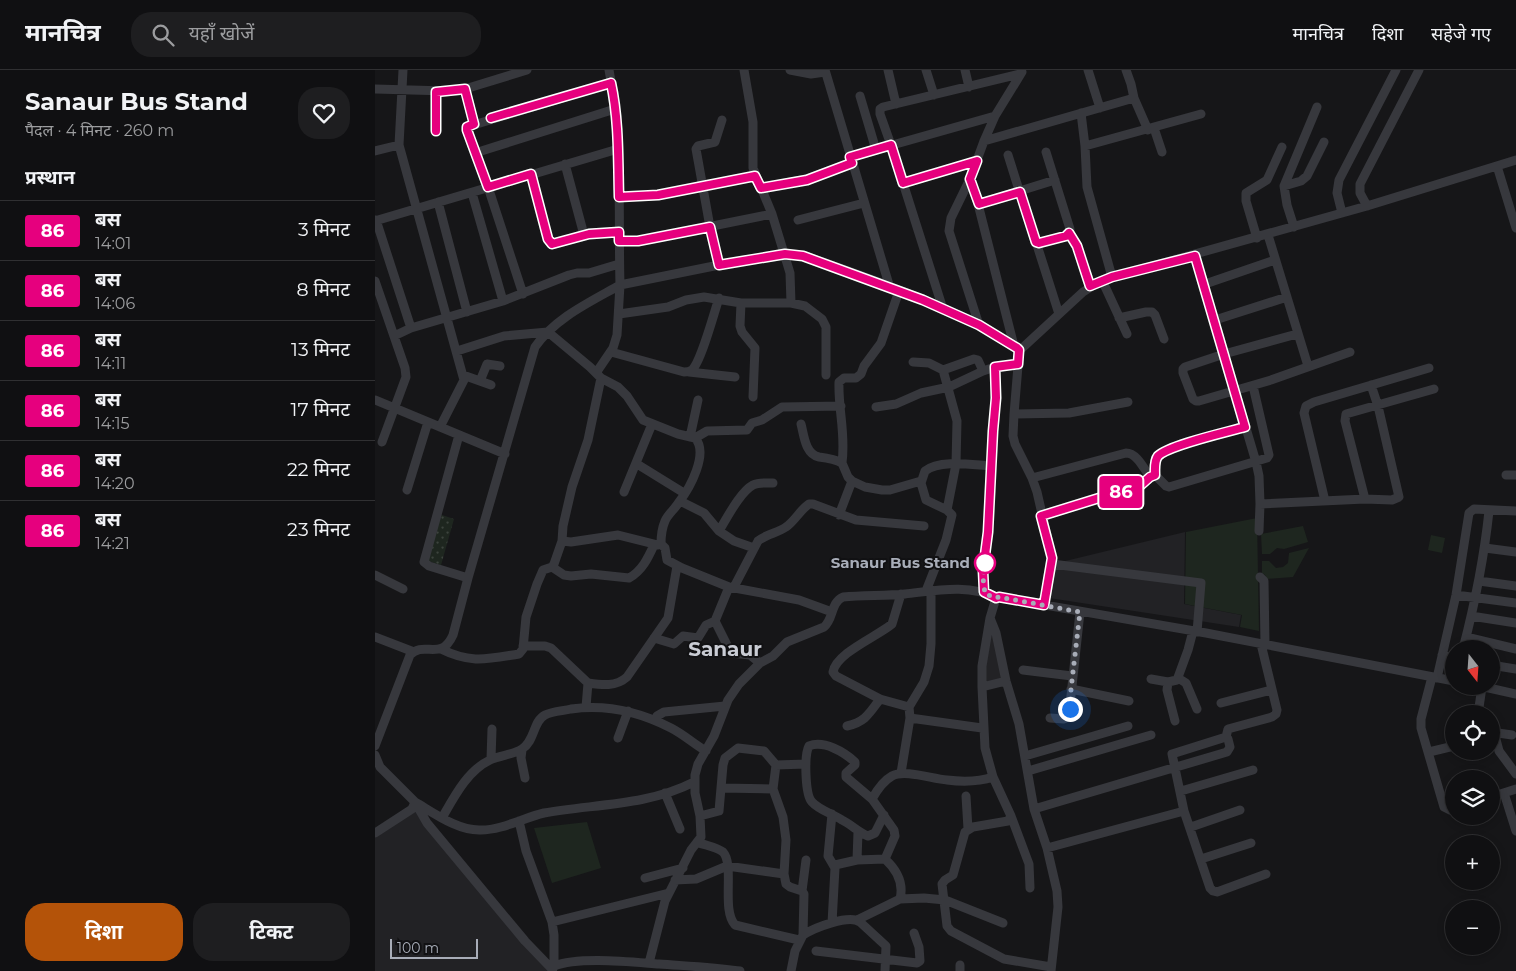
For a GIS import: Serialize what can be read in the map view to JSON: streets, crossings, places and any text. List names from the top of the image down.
{
  "districts": ["Sanaur"],
  "places": ["Sanaur Bus Stand"],
  "lines": ["bus line 86"],
  "scale_bar": "100 m",
  "north": "bottom",
  "page": {
    "header": "मानचित्र",
    "search": "यहाँ खोजें",
    "nav": ["मानचित्र", "दिशा", "सहेजे गए"],
    "heading": [
      ["Sanaur Bus Stand", "पैदल · 4 मिनट · 260 m"],
      "प्रस्थान"
    ],
    "on_map": "86",
    "list": [
      {
        "mark": "86",
        "name": "बस",
        "note": "14:01",
        "value": "3 मिनट"
      },
      {
        "mark": "86",
        "name": "बस",
        "note": "14:06",
        "value": "8 मिनट"
      },
      {
        "mark": "86",
        "name": "बस",
        "note": "14:11",
        "value": "13 मिनट"
      },
      {
        "mark": "86",
        "name": "बस",
        "note": "14:15",
        "value": "17 मिनट"
      },
      {
        "mark": "86",
        "name": "बस",
        "note": "14:20",
        "value": "22 मिनट"
      },
      {
        "mark": "86",
        "name": "बस",
        "note": "14:21",
        "value": "23 मिनट"
      }
    ],
    "map_buttons": ["+", "−"],
    "buttons": ["दिशा", "टिकट"],
    "scale": "100 m"
  }
}
